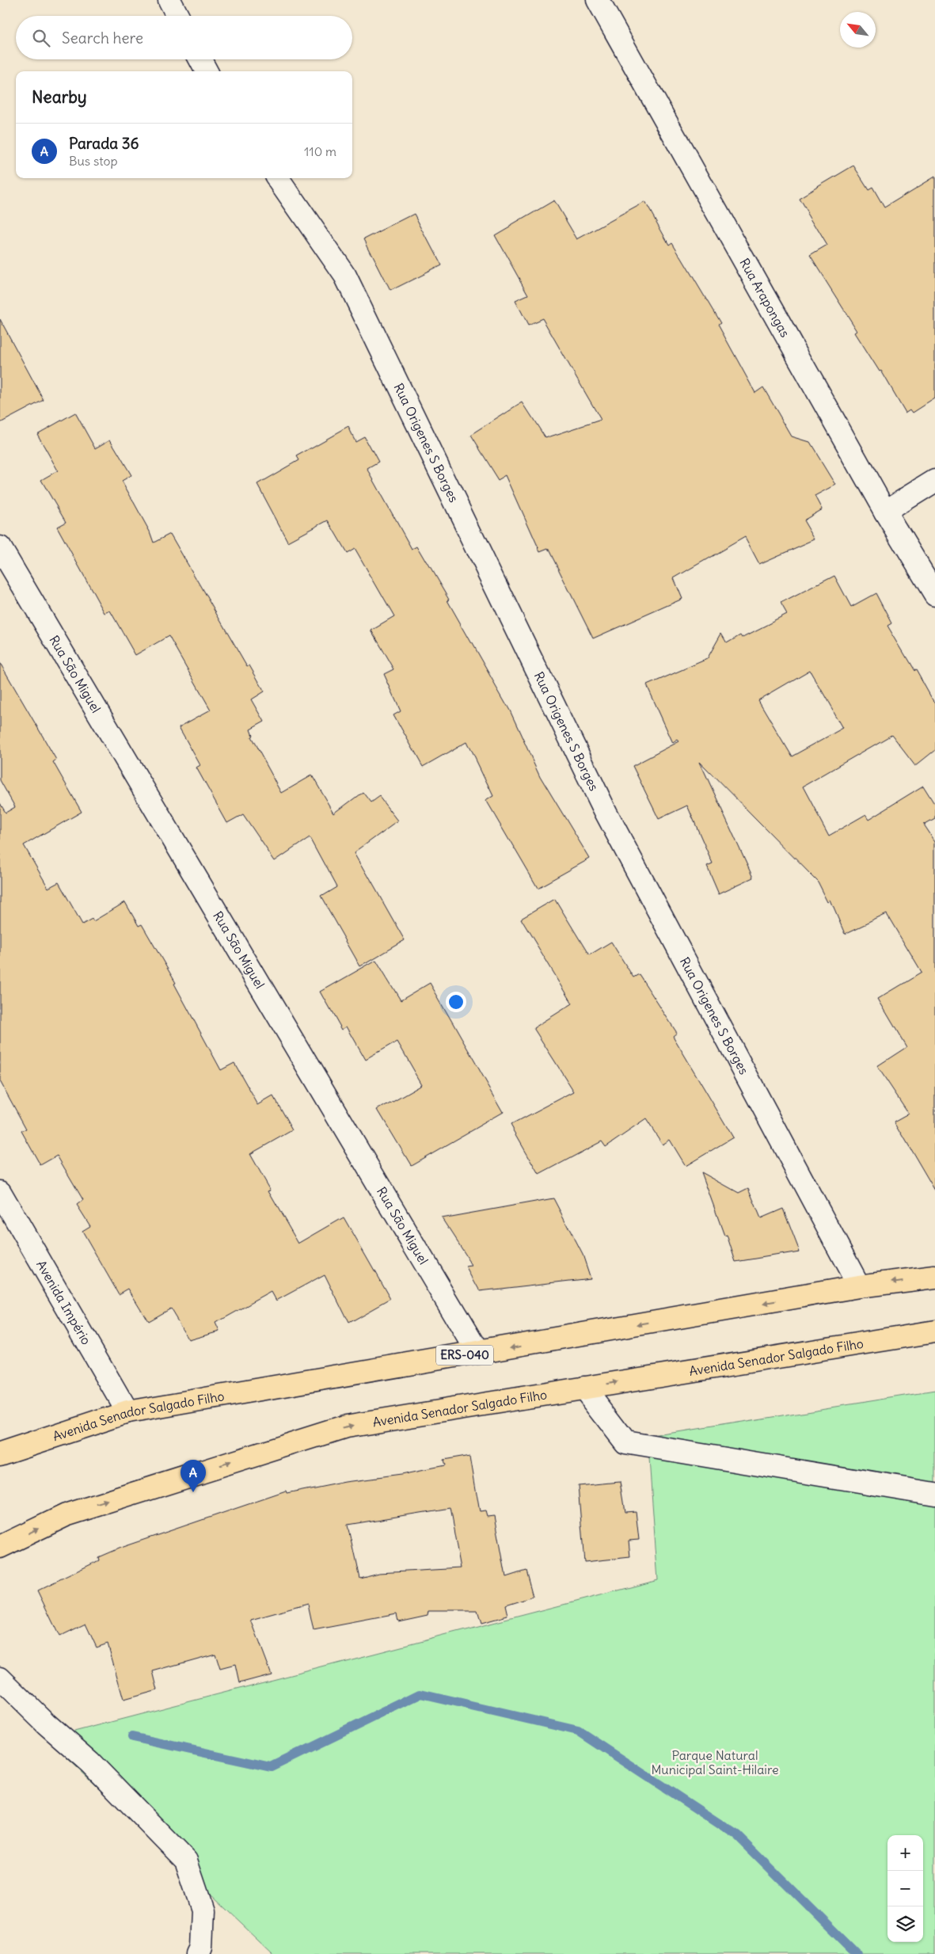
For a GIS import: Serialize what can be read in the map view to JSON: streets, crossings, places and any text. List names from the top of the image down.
{
  "streets": {
    "main road": ["ERS-040", "Avenida Senador Salgado Filho"],
    "street": [
      "Rua Arapongas",
      "Rua Origenes S Borges",
      "Rua São Miguel",
      "Avenida Império"
    ]
  },
  "crossings": [
    ["Rua Origenes S Borges", "Avenida Senador Salgado Filho"],
    ["Rua São Miguel", "Avenida Senador Salgado Filho"],
    ["Avenida Império", "Avenida Senador Salgado Filho"]
  ],
  "parks": ["Parque Natural Municipal Saint-Hilaire"],
  "north": "top left",
  "page": {
    "search": "Search here",
    "heading": "Nearby",
    "list": [
      {
        "mark": "A",
        "name": "Parada 36",
        "note": "Bus stop",
        "value": "110 m"
      }
    ],
    "pins": "A",
    "map_buttons": ["+", "−"]
  }
}
